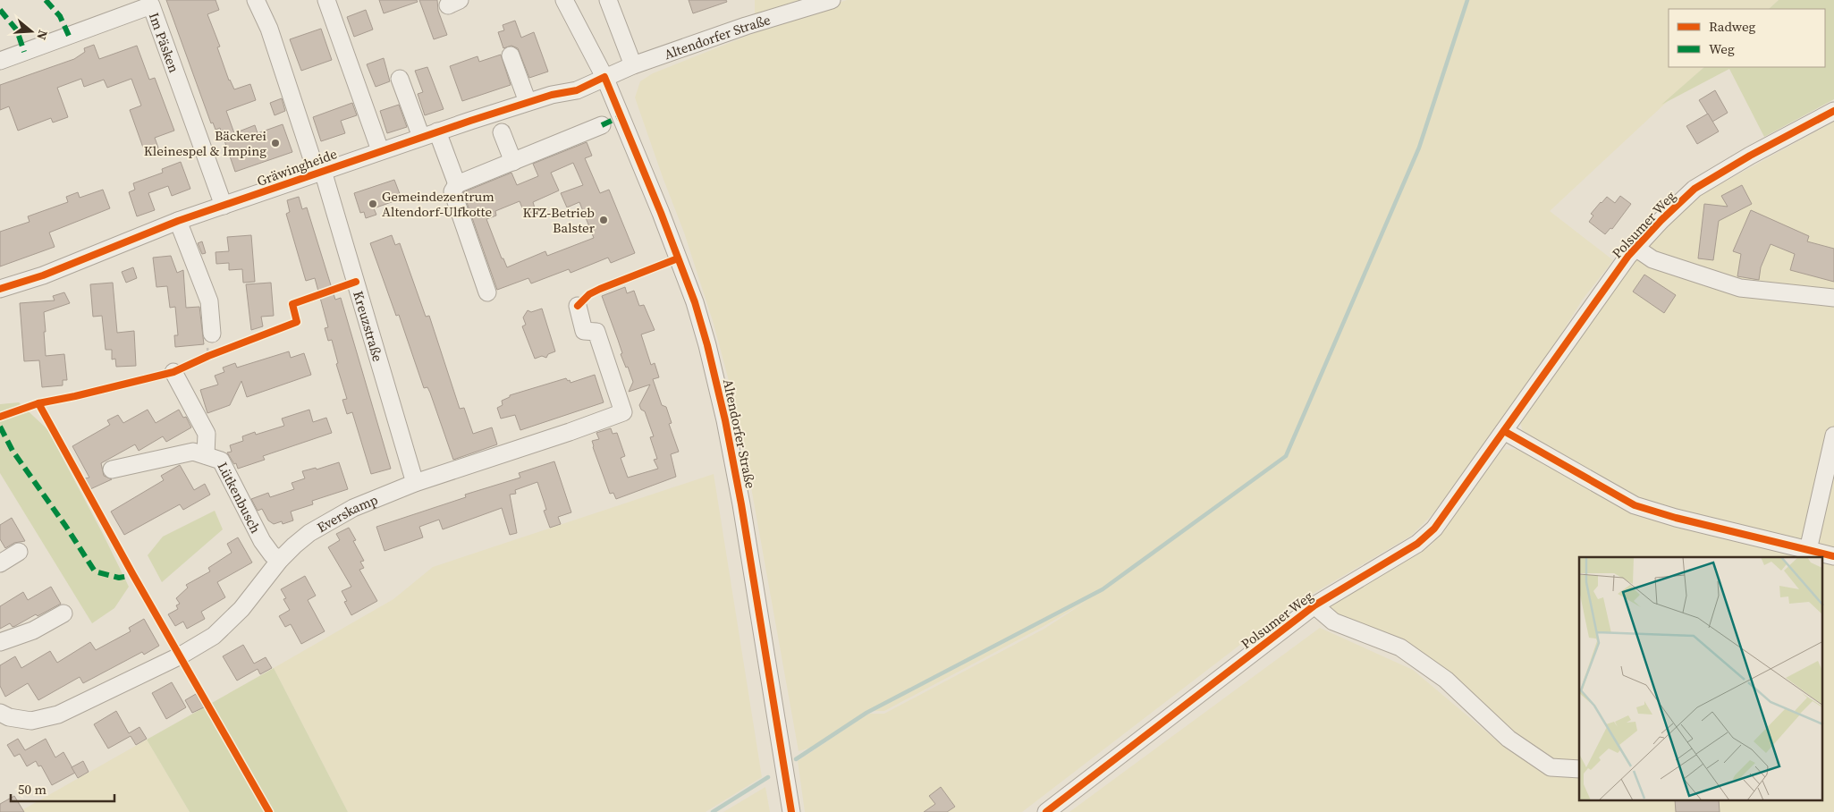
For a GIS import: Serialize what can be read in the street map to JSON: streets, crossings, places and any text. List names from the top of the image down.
{
  "streets": {
    "street": [
      "Altendorfer Straße",
      "Im Päsken",
      "Gräwingheide",
      "Polsumer Weg",
      "Kreuzstraße",
      "Lütkenbusch",
      "Everskamp"
    ]
  },
  "crossings": [
    ["Altendorfer Straße", "Gräwingheide"],
    ["Im Päsken", "Gräwingheide"],
    ["Gräwingheide", "Kreuzstraße"],
    ["Kreuzstraße", "Everskamp"],
    ["Lütkenbusch", "Everskamp"]
  ],
  "places": ["Bäckerei Kleinespel & Imping", "Gemeindezentrum Altendorf-Ulfkotte", "KFZ-Betrieb Balster"],
  "legend": ["Radweg", "Weg"],
  "scale_bar": "50 m",
  "north": "right"
}
